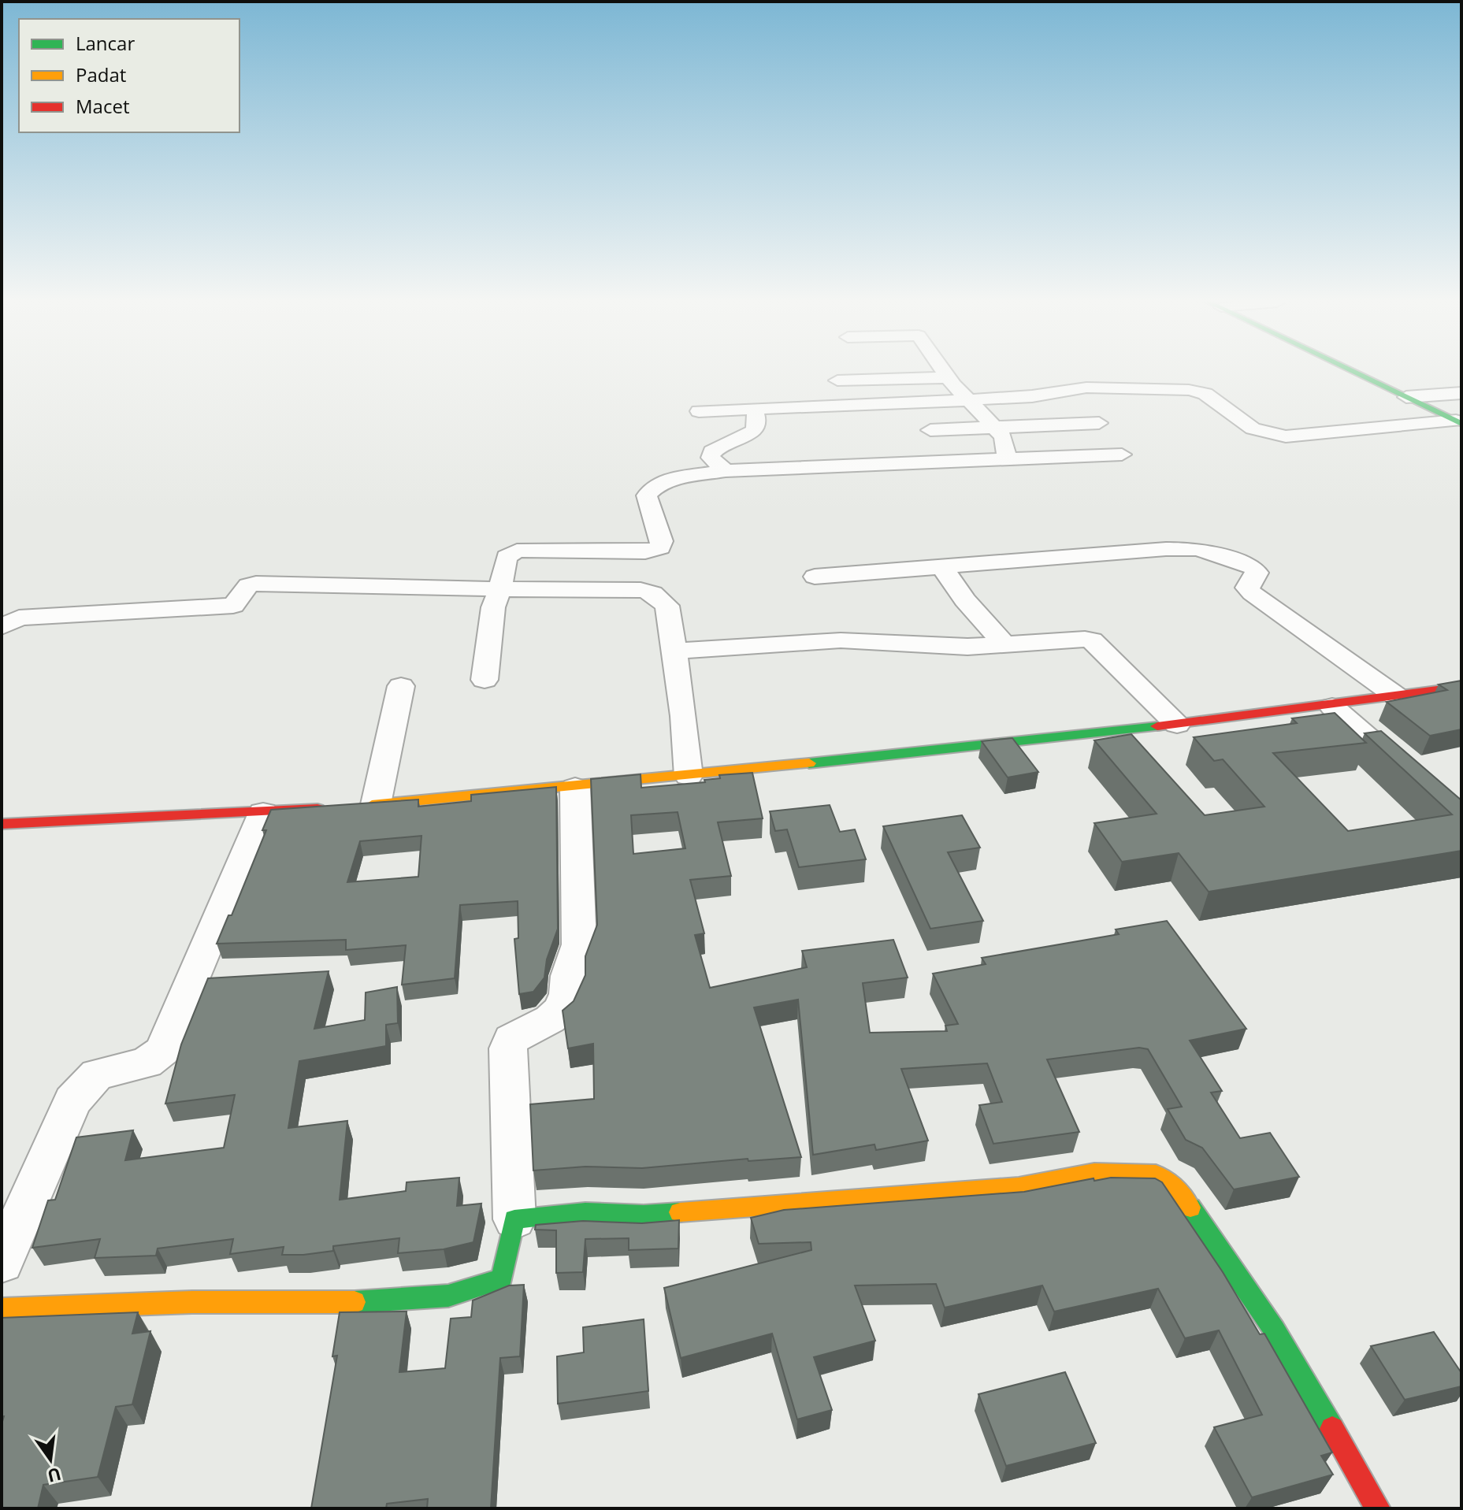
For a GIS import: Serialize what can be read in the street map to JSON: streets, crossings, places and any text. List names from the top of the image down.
{
  "legend": ["Lancar", "Padat", "Macet"],
  "north": "bottom"
}
